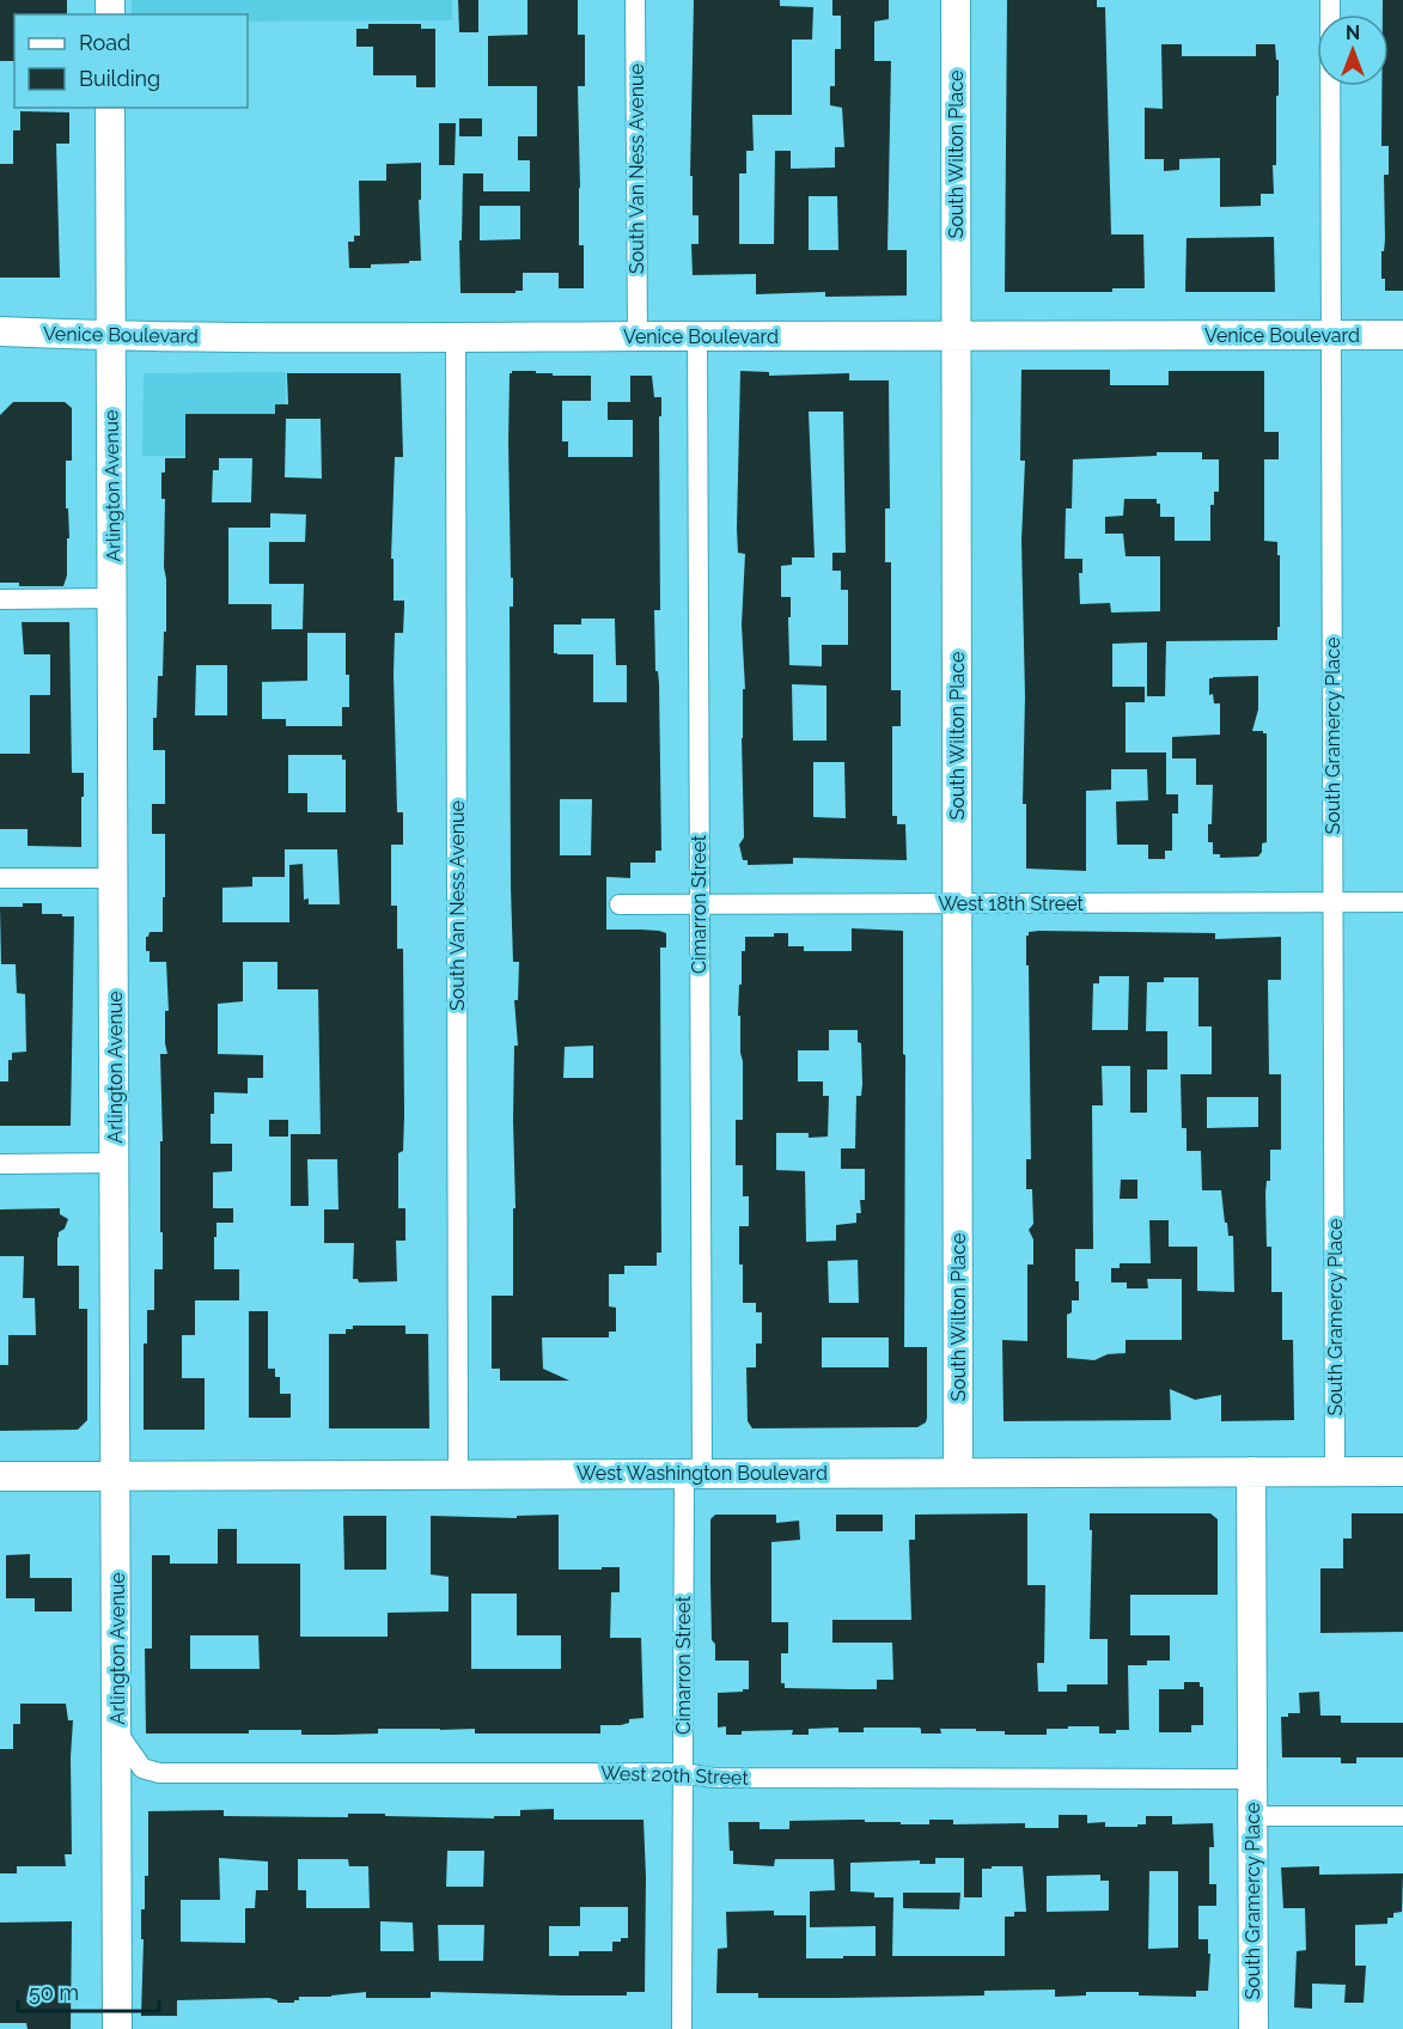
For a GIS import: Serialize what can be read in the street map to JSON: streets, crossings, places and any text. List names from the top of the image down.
{
  "streets": {
    "main road": [
      "South Wilton Place",
      "Venice Boulevard",
      "Arlington Avenue",
      "South Gramercy Place",
      "West Washington Boulevard"
    ],
    "street": [
      "South Van Ness Avenue",
      "West 18th Street",
      "Cimarron Street",
      "West 20th Street"
    ]
  },
  "crossings": [
    ["South Wilton Place", "Venice Boulevard"],
    ["South Wilton Place", "West 18th Street"],
    ["South Wilton Place", "West Washington Boulevard"],
    ["South Van Ness Avenue", "Venice Boulevard"],
    ["South Van Ness Avenue", "West Washington Boulevard"],
    ["Venice Boulevard", "Arlington Avenue"],
    ["Venice Boulevard", "South Gramercy Place"],
    ["Venice Boulevard", "Cimarron Street"],
    ["Arlington Avenue", "West Washington Boulevard"],
    ["Arlington Avenue", "West 20th Street"],
    ["South Gramercy Place", "West 18th Street"],
    ["South Gramercy Place", "West Washington Boulevard"],
    ["South Gramercy Place", "West 20th Street"],
    ["West 18th Street", "Cimarron Street"],
    ["Cimarron Street", "West Washington Boulevard"],
    ["Cimarron Street", "West 20th Street"]
  ],
  "legend": ["Road", "Building"],
  "scale_bar": "50 m",
  "north": "top"
}
